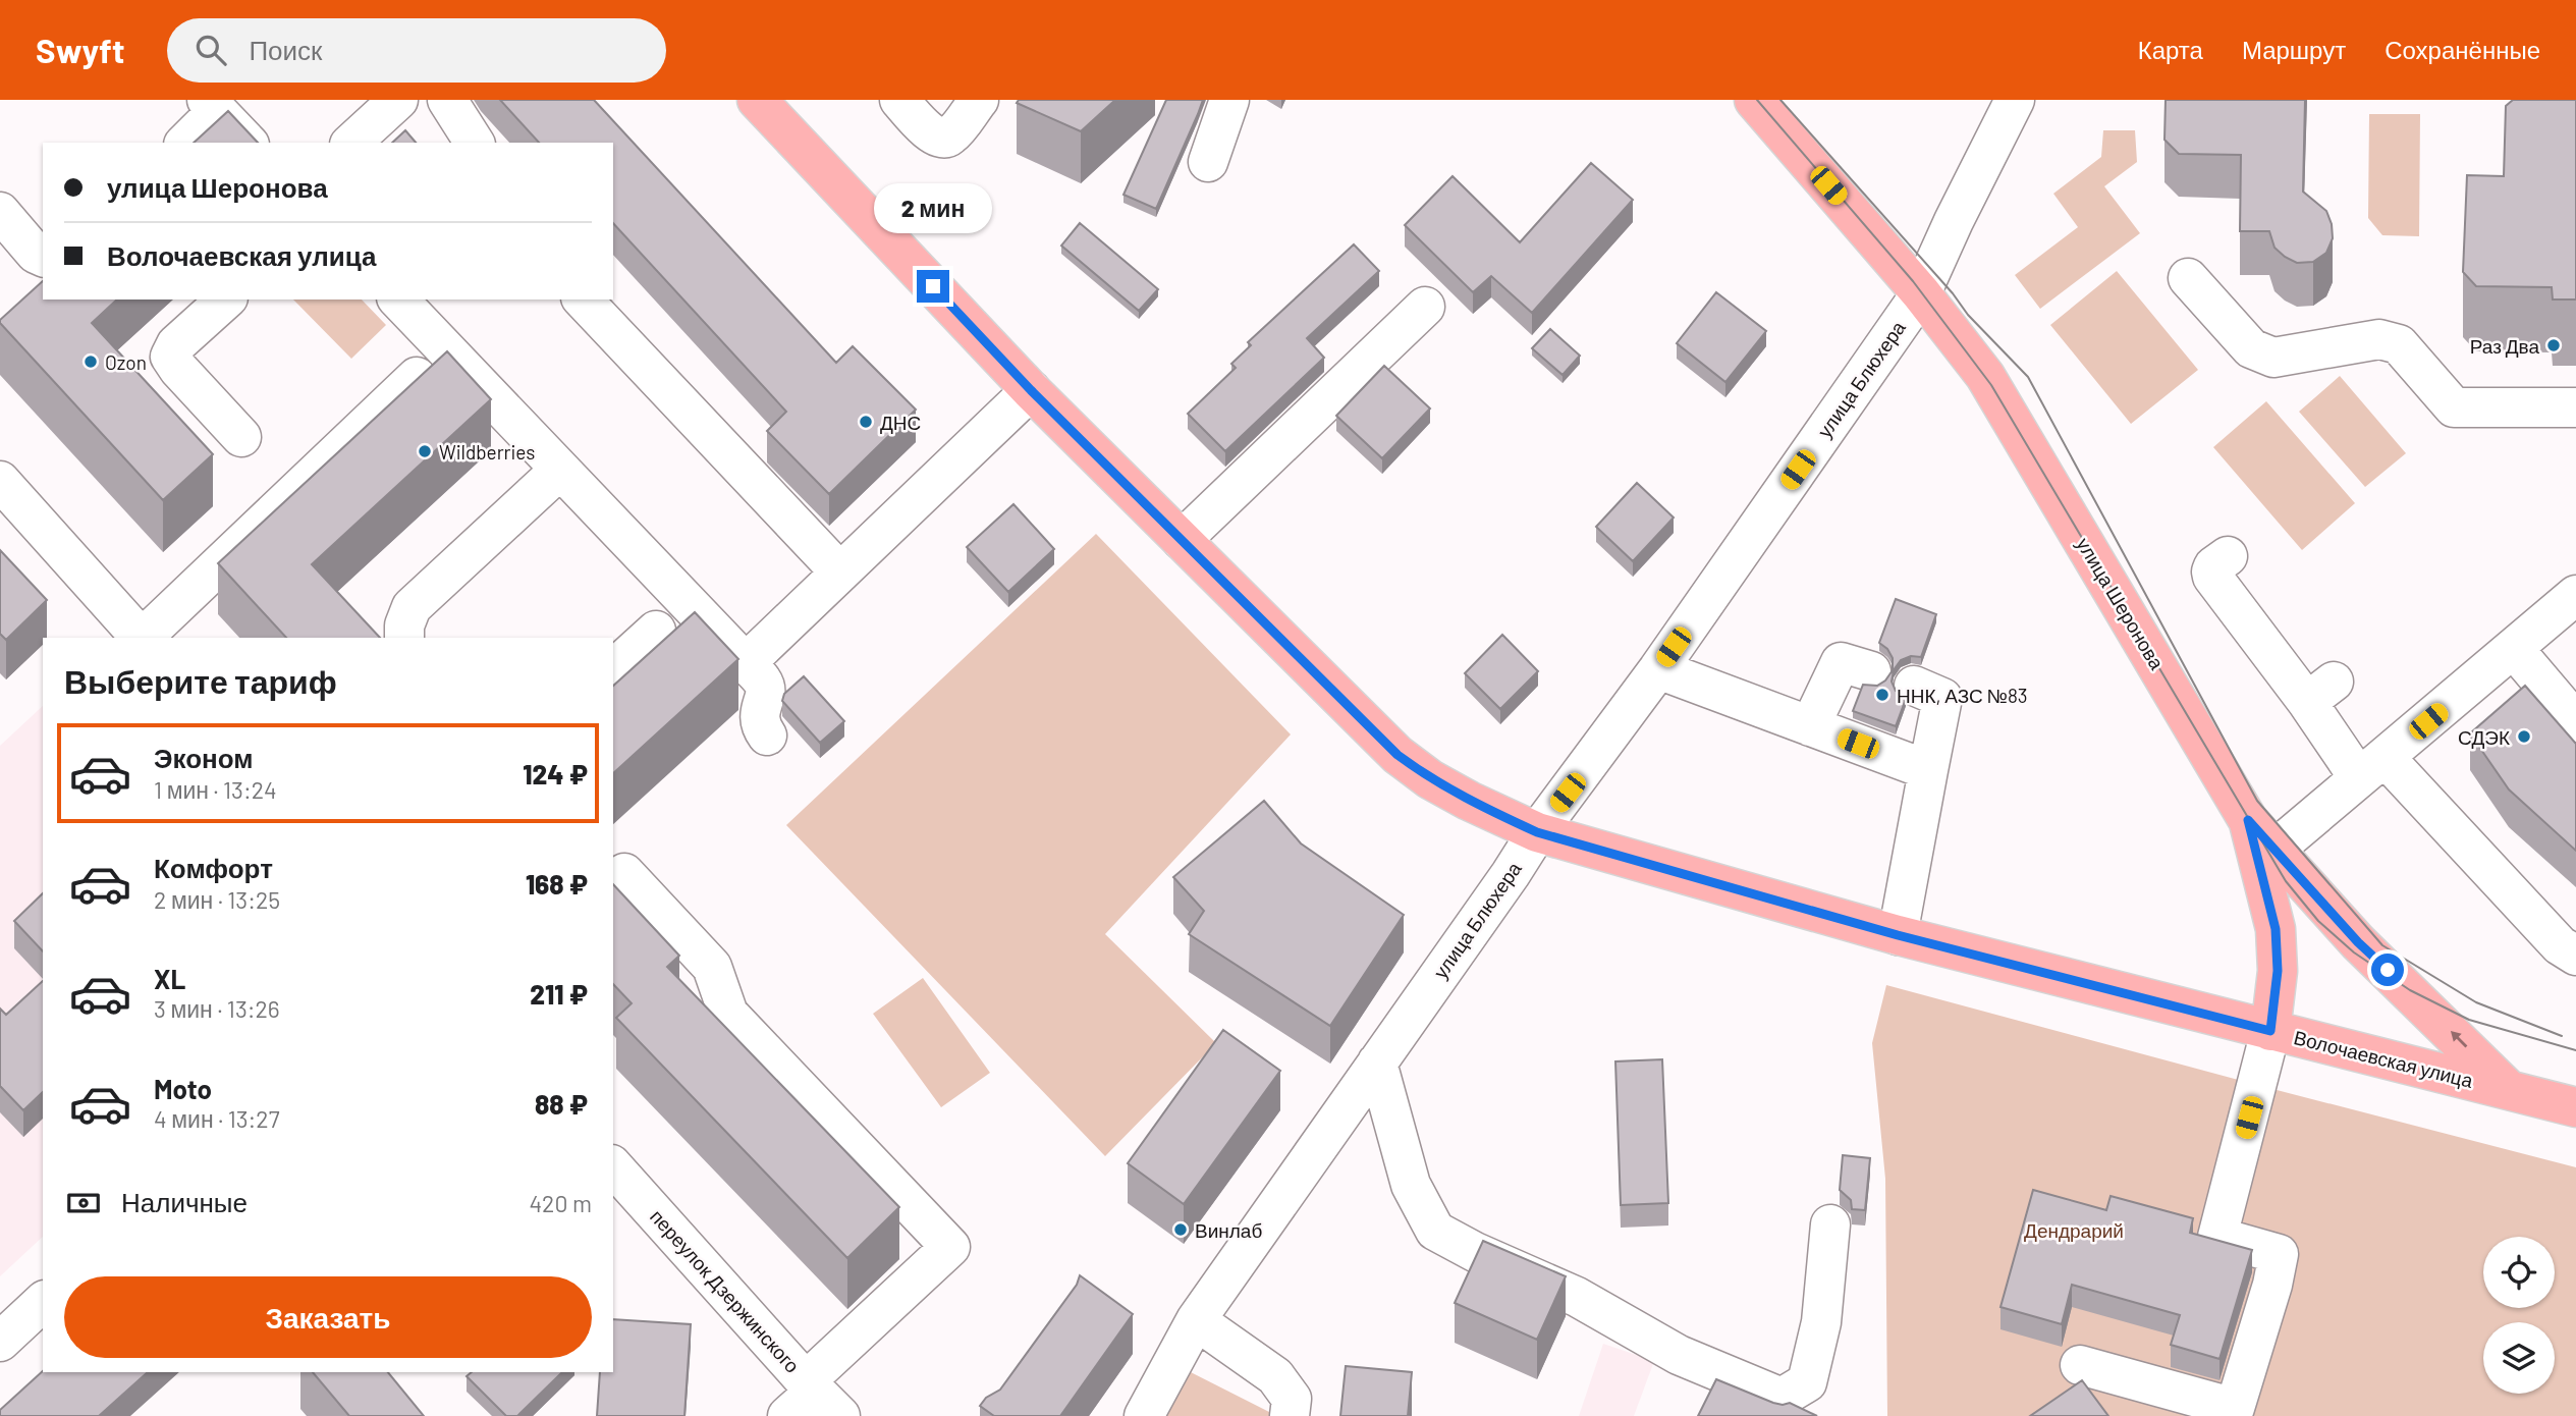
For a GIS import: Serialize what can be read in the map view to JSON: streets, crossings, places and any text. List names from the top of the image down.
{
  "streets": {
    "main road": ["улица Шеронова", "Волочаевская улица"],
    "street": ["улица Блюхера", "переулок Дзержинского"]
  },
  "crossings": [
    ["улица Блюхера", "улица Шеронова"],
    ["улица Блюхера", "Волочаевская улица"],
    ["улица Шеронова", "Волочаевская улица"]
  ],
  "parks": ["Дендрарий"],
  "places": [
    "Раз Два",
    "Ozon",
    "ДНС",
    "Wildberries",
    "ННК, АЗС №83",
    "СДЭК",
    "Винлаб"
  ],
  "page": {
    "header": "Swyft",
    "search": "Поиск",
    "nav": ["Карта", "Маршрут", "Сохранённые"],
    "banner": ["улица Шеронова", "Волочаевская улица"],
    "bubble": "2 мин",
    "heading": "Выберите тариф",
    "list": [
      {
        "name": "Эконом",
        "note": "1 мин · 13:24",
        "value": "124 ₽"
      },
      {
        "name": "Комфорт",
        "note": "2 мин · 13:25",
        "value": "168 ₽"
      },
      {
        "name": "XL",
        "note": "3 мин · 13:26",
        "value": "211 ₽"
      },
      {
        "name": "Moto",
        "note": "4 мин · 13:27",
        "value": "88 ₽"
      }
    ],
    "pay": ["Наличные", "420 m"],
    "buttons": "Заказать"
  }
}
